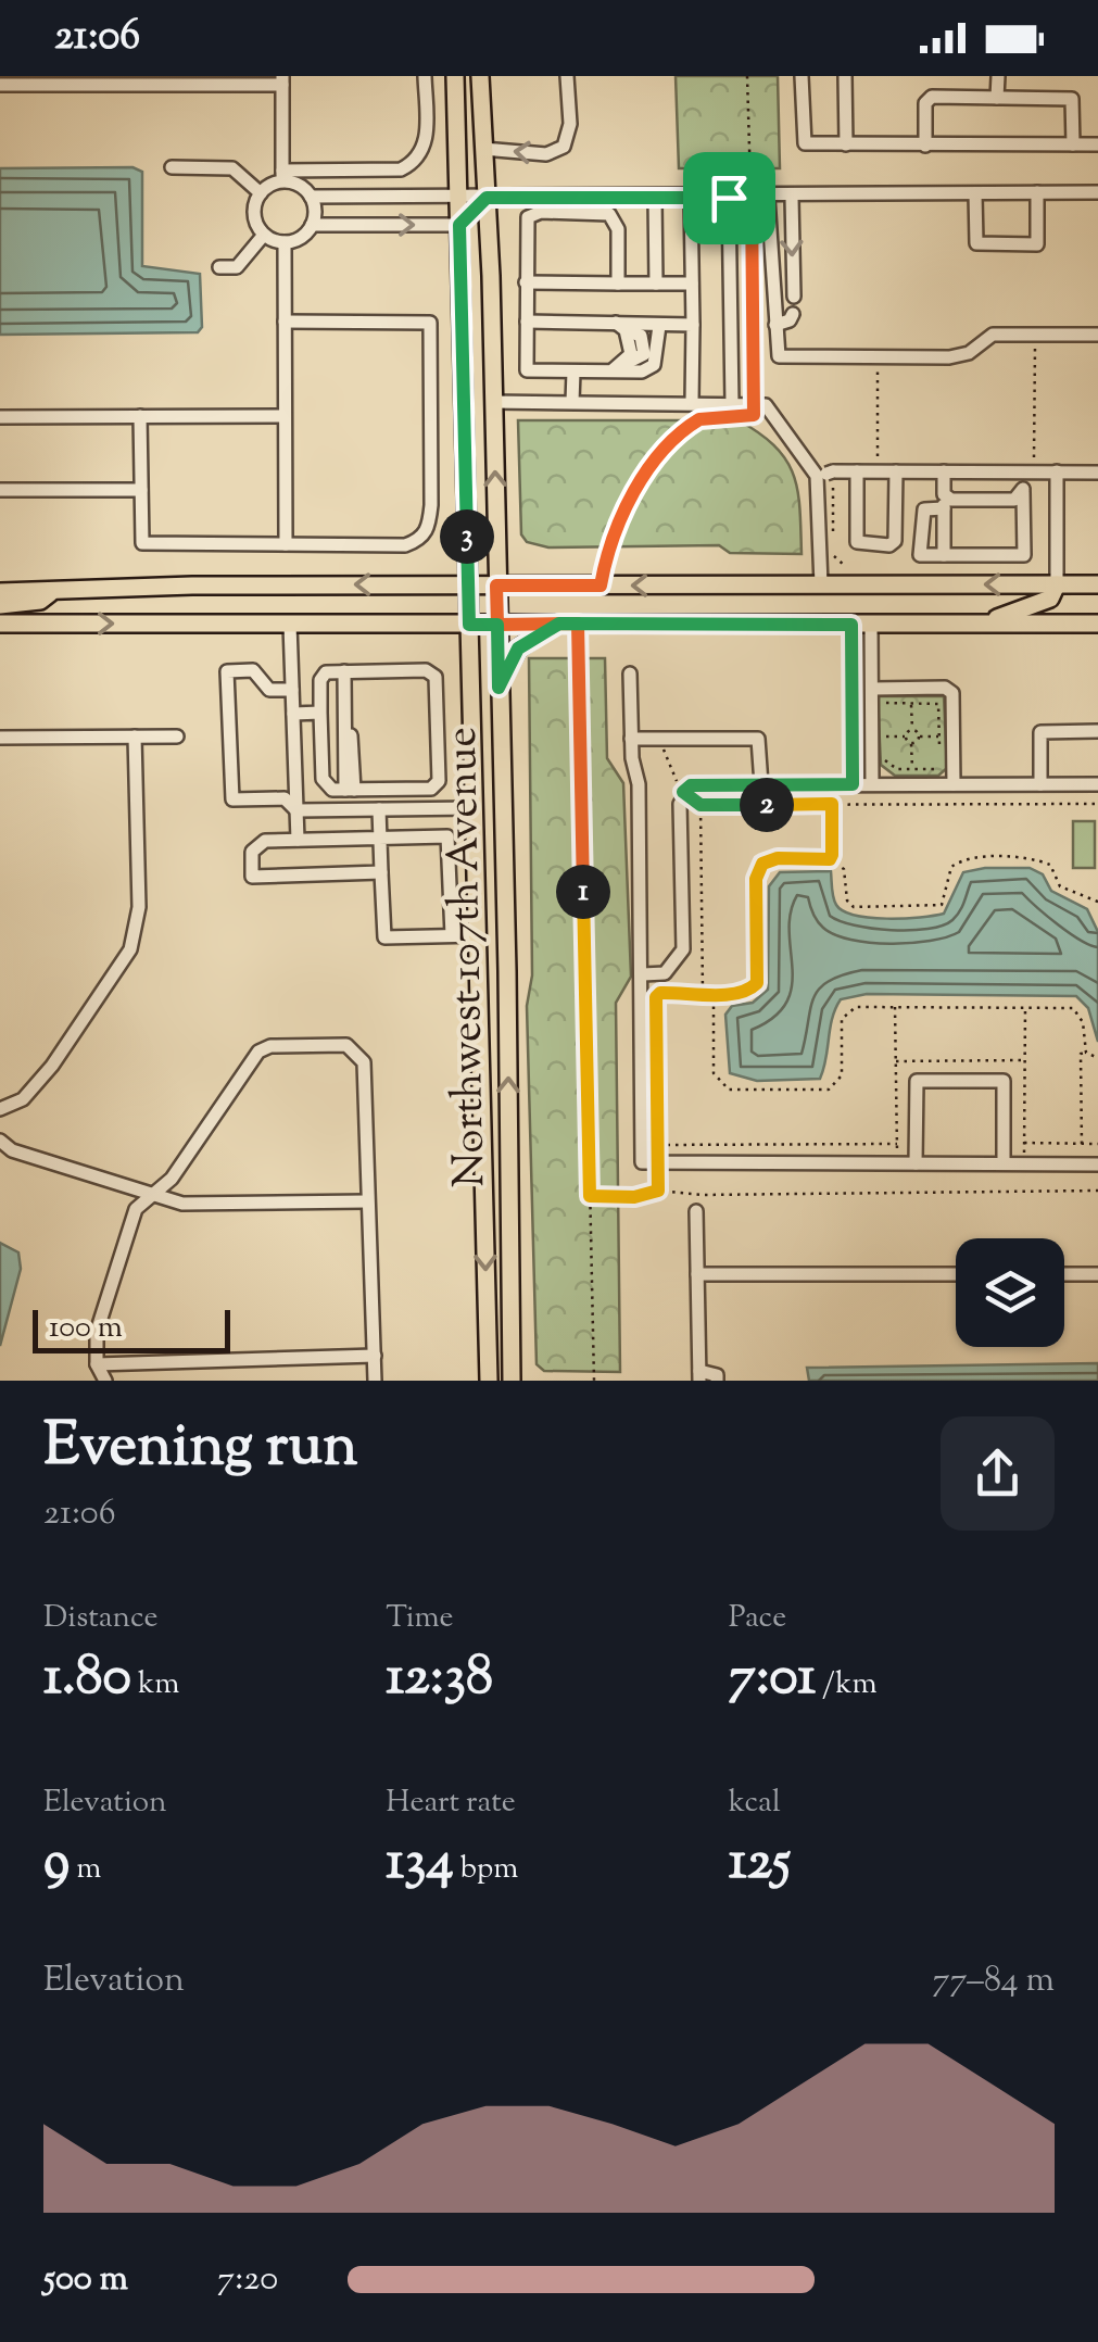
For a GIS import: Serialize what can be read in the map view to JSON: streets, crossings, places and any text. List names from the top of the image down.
{
  "streets": {
    "main road": ["Northwest 107th Avenue"]
  },
  "scale_bar": "100 m",
  "page": {
    "status": "21:06",
    "pins": ["3", "2", "1"],
    "scale": "100 m",
    "heading": ["Evening run", "21:06"],
    "stats": [
      ["Distance", "1.80 km"],
      ["Time", "12:38"],
      ["Pace", "7:01 /km"],
      ["Elevation", "9 m"],
      ["Heart rate", "134 bpm"],
      ["kcal", "125"]
    ],
    "chart": ["Elevation", "77–84 m"],
    "list": [
      {
        "name": "500 m",
        "note": "7:20"
      }
    ]
  }
}
